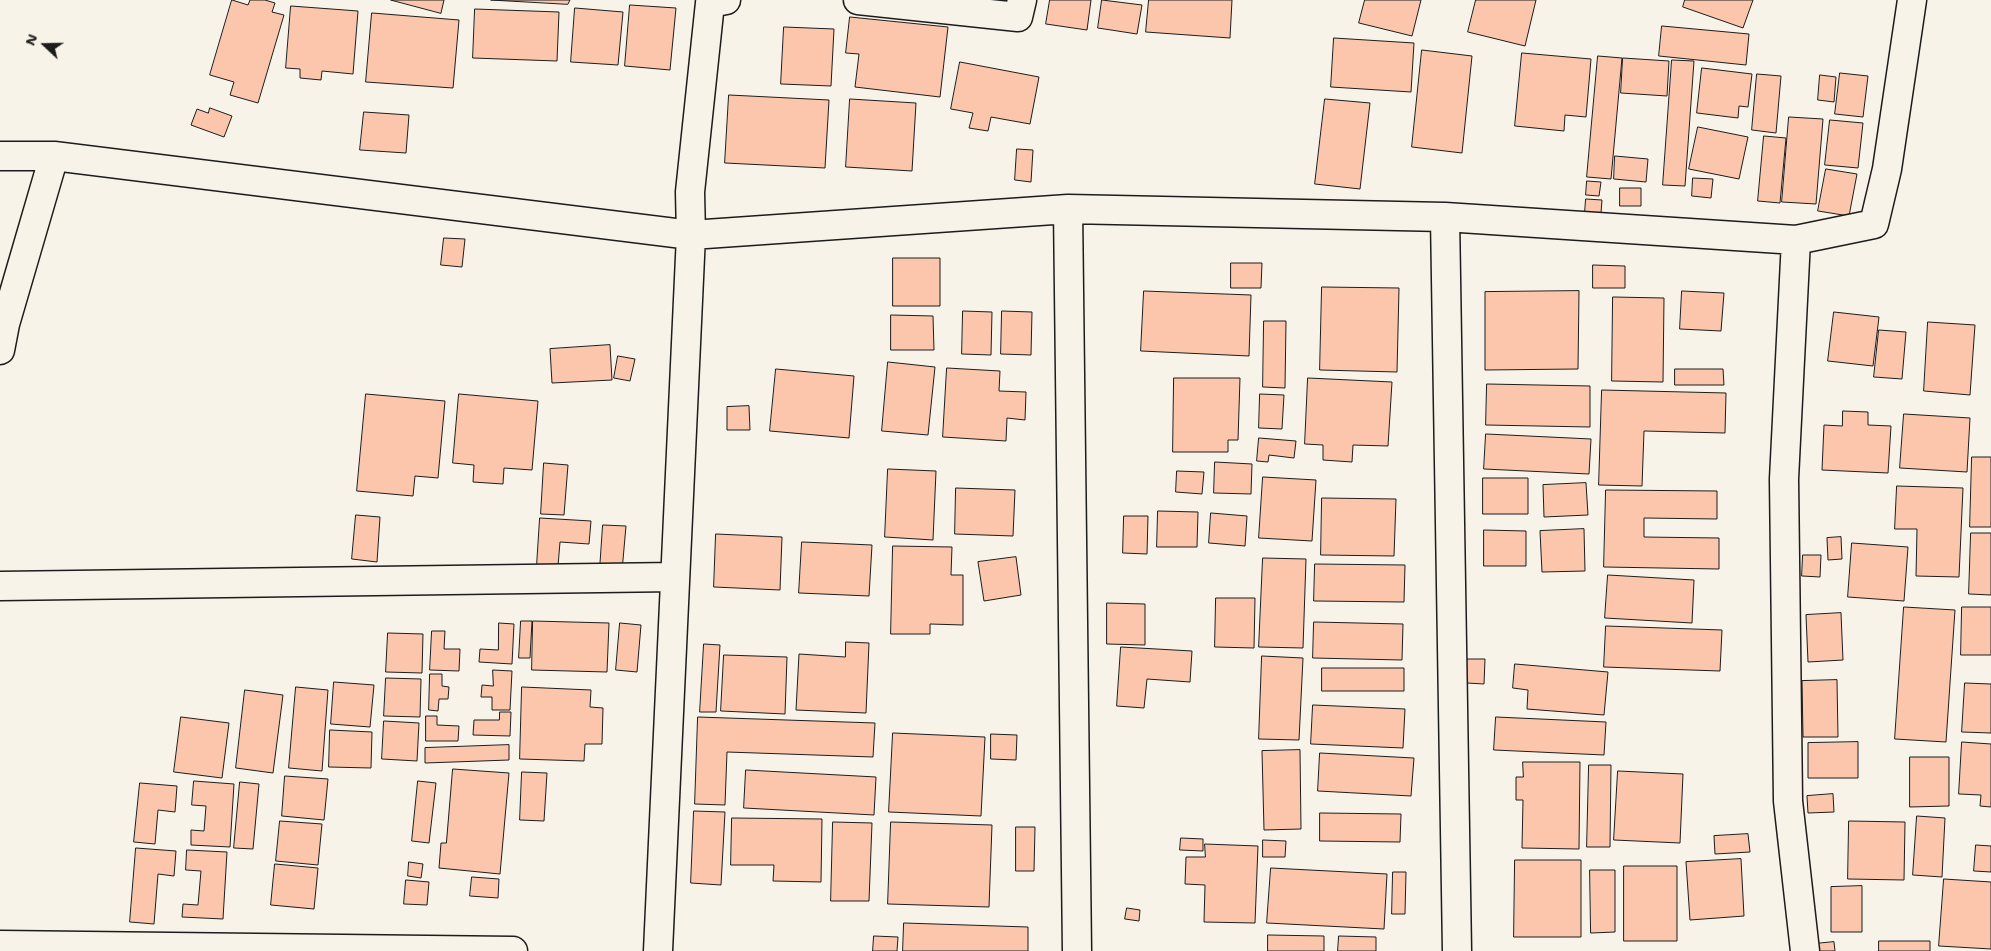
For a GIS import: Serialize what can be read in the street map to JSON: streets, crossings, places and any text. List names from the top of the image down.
{
  "north": "left"
}
